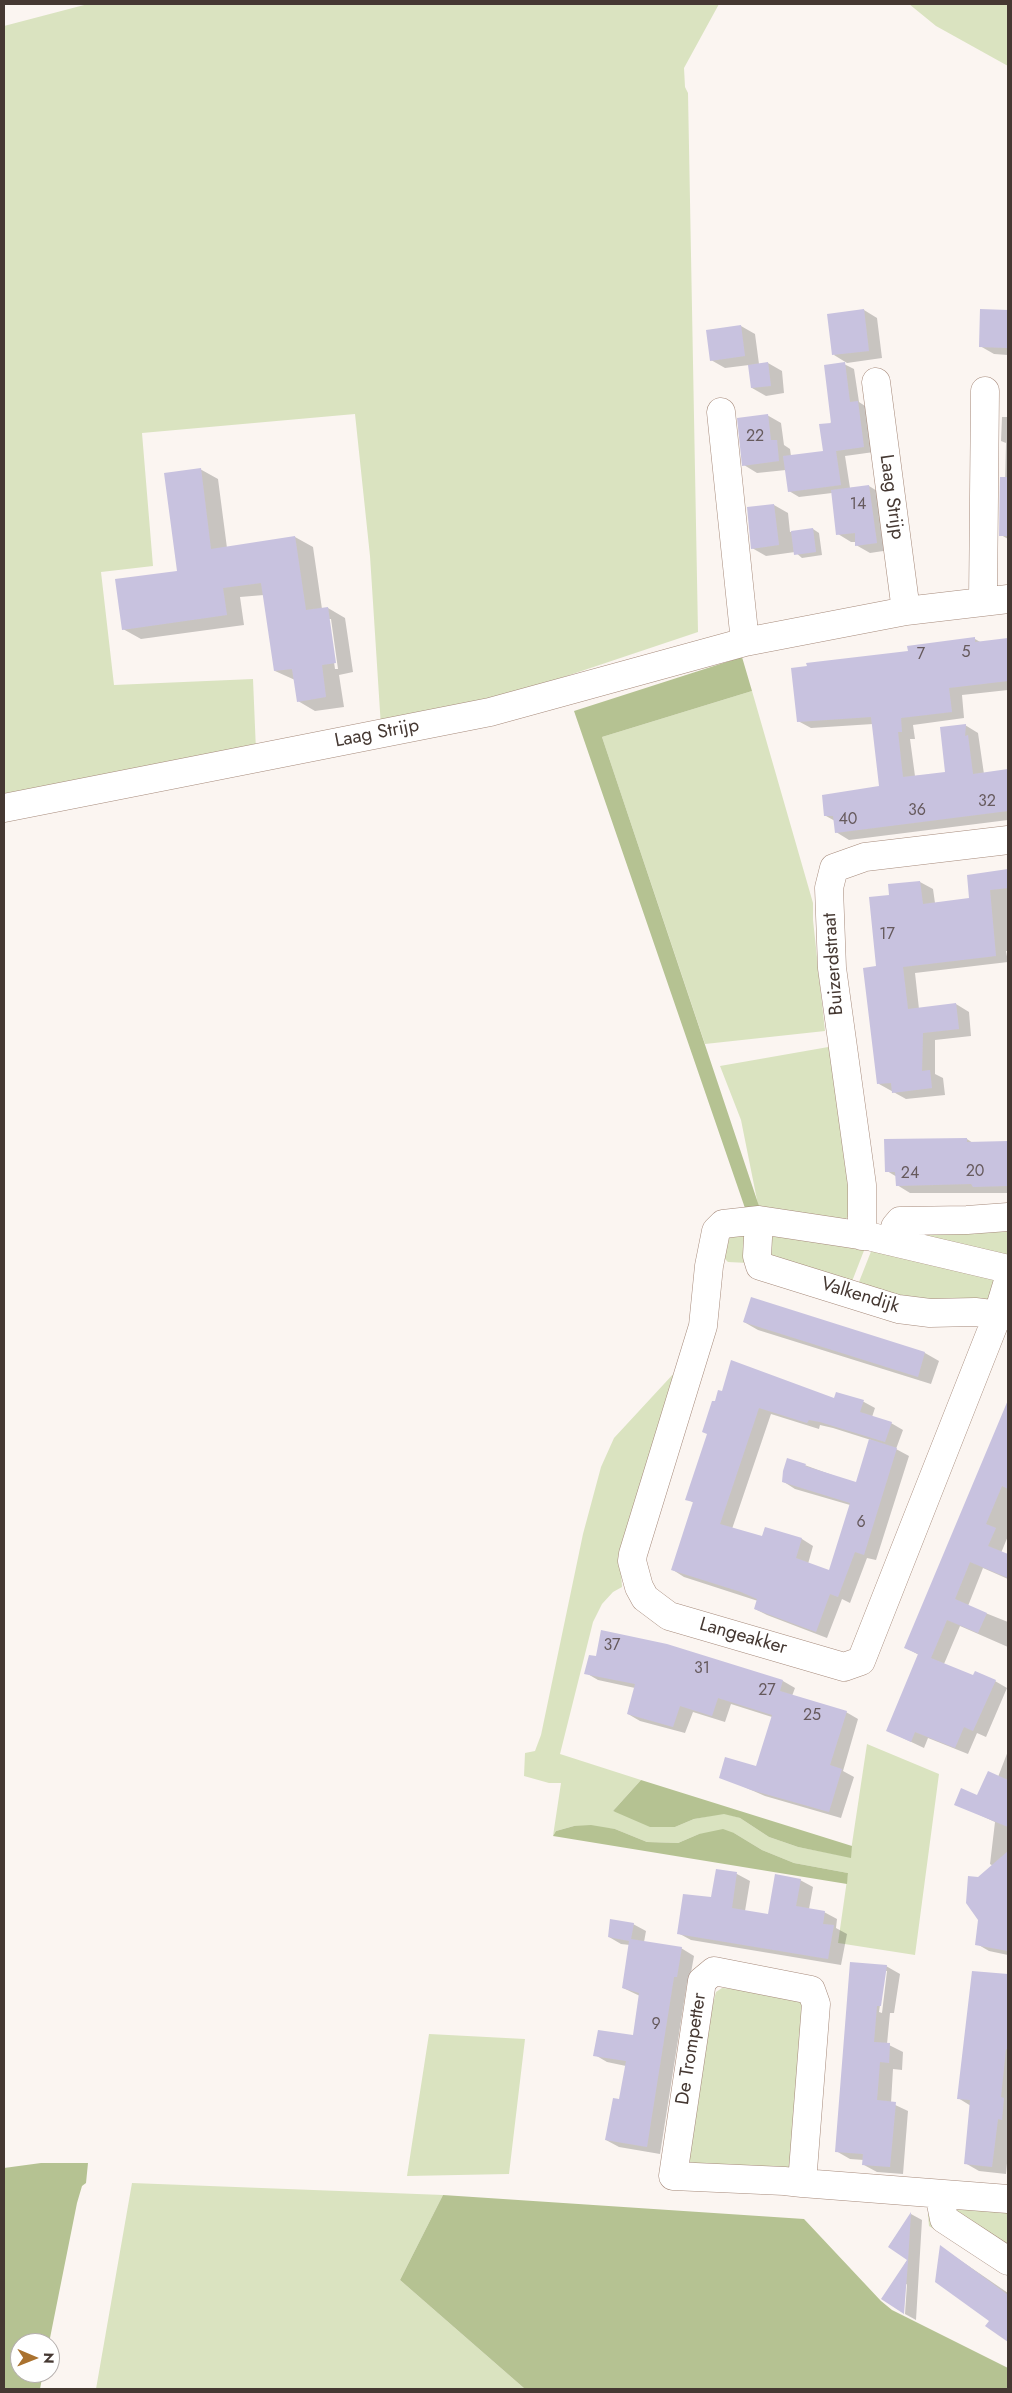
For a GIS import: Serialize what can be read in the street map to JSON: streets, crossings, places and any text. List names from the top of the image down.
{
  "streets": {
    "street": [
      "Laag Strijp",
      "Buizerdstraat",
      "Valkendijk",
      "Langeakker",
      "De Trompetter"
    ]
  },
  "crossings": [
    ["Valkendijk", "Langeakker"]
  ],
  "house_numbers": [
    "22",
    "14",
    "5",
    "7",
    "32",
    "36",
    "40",
    "17",
    "20",
    "24",
    "6",
    "37",
    "31",
    "27",
    "25",
    "9"
  ],
  "north": "right"
}
